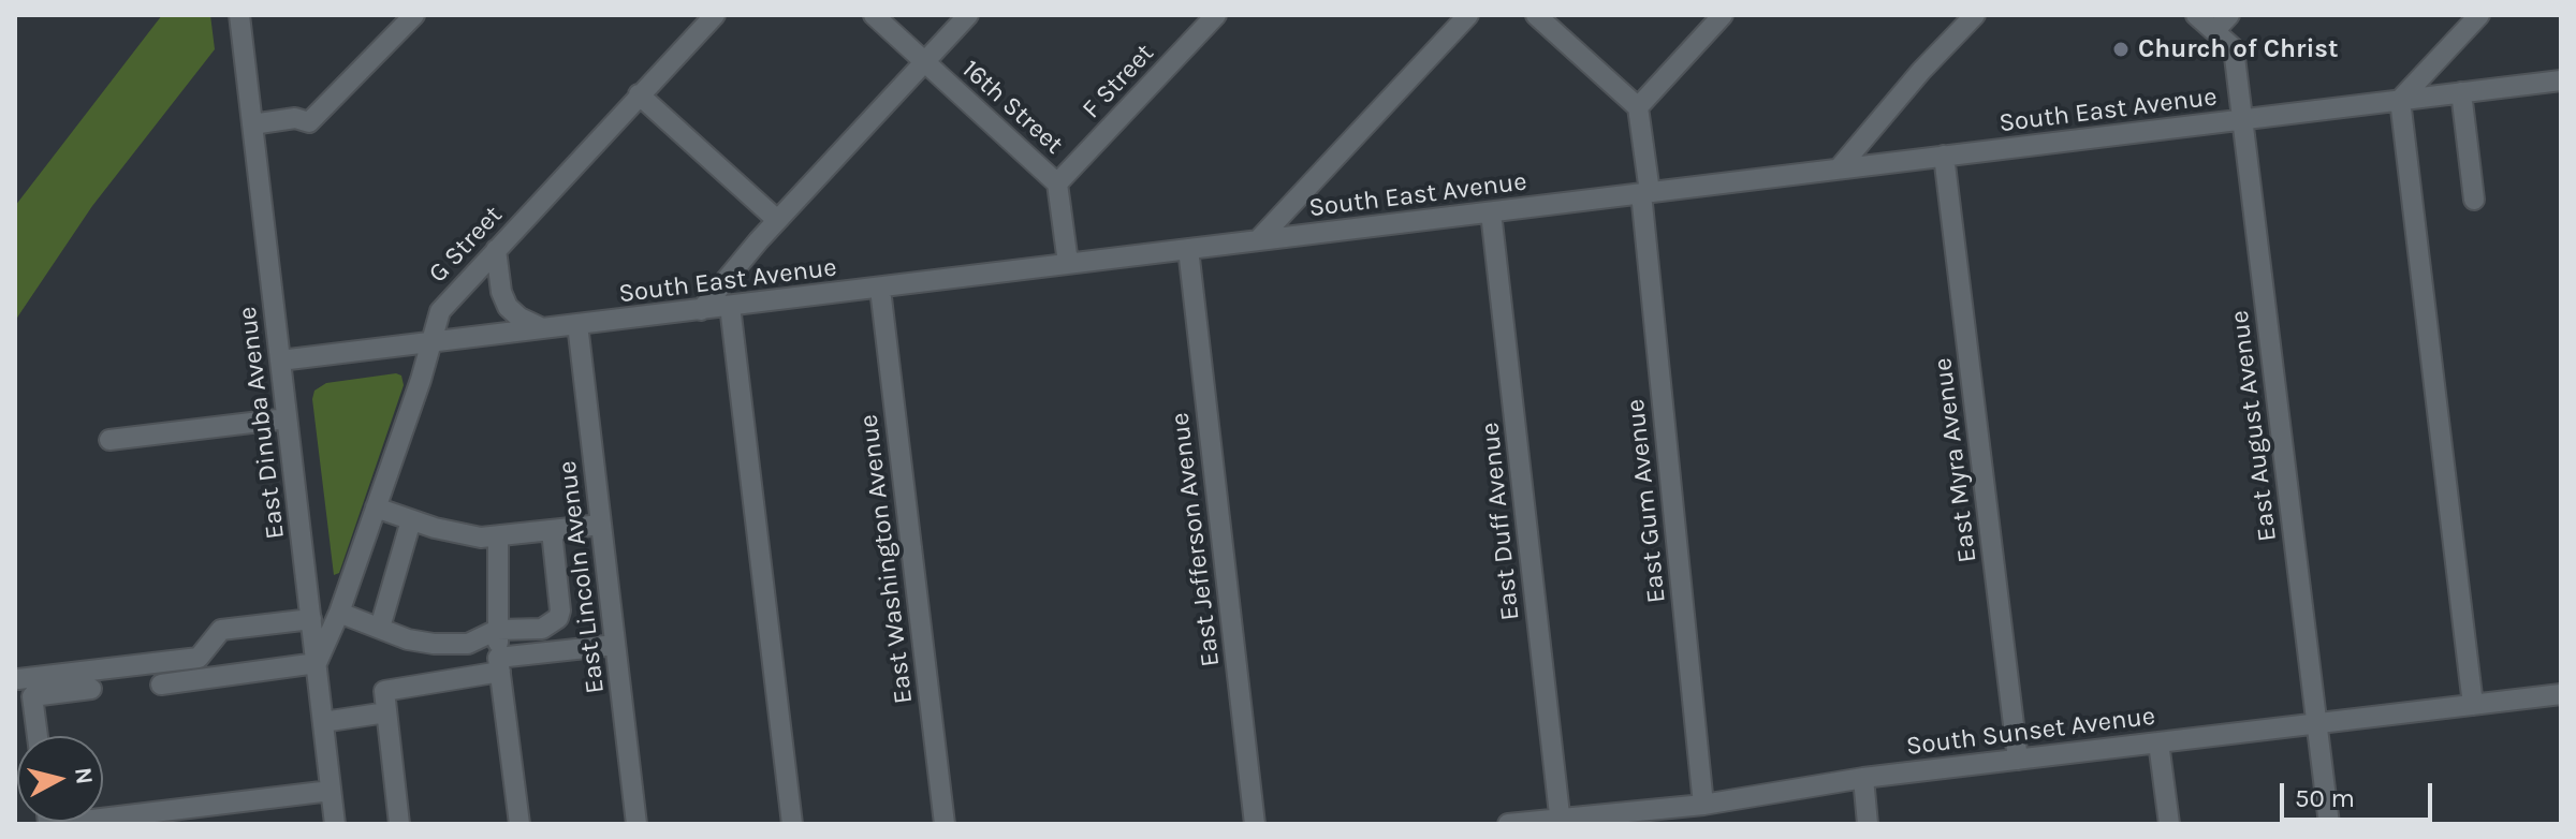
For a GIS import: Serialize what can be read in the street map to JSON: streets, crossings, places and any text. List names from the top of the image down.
{
  "streets": {
    "street": [
      "F Street",
      "16th Street",
      "South East Avenue",
      "G Street",
      "East Dinuba Avenue",
      "East August Avenue",
      "East Myra Avenue",
      "East Gum Avenue",
      "East Duff Avenue",
      "East Jefferson Avenue",
      "East Washington Avenue",
      "East Lincoln Avenue",
      "South Sunset Avenue"
    ]
  },
  "crossings": [
    ["F Street", "16th Street"],
    ["16th Street", "South East Avenue"],
    ["South East Avenue", "G Street"],
    ["South East Avenue", "East Dinuba Avenue"],
    ["South East Avenue", "East August Avenue"],
    ["South East Avenue", "East Myra Avenue"],
    ["South East Avenue", "East Gum Avenue"],
    ["South East Avenue", "East Duff Avenue"],
    ["South East Avenue", "East Jefferson Avenue"],
    ["South East Avenue", "East Washington Avenue"],
    ["South East Avenue", "East Lincoln Avenue"],
    ["G Street", "East Dinuba Avenue"],
    ["East August Avenue", "South Sunset Avenue"],
    ["East Myra Avenue", "South Sunset Avenue"],
    ["East Gum Avenue", "South Sunset Avenue"],
    ["East Duff Avenue", "South Sunset Avenue"]
  ],
  "places": ["Church of Christ"],
  "scale_bar": "50 m",
  "north": "right"
}
